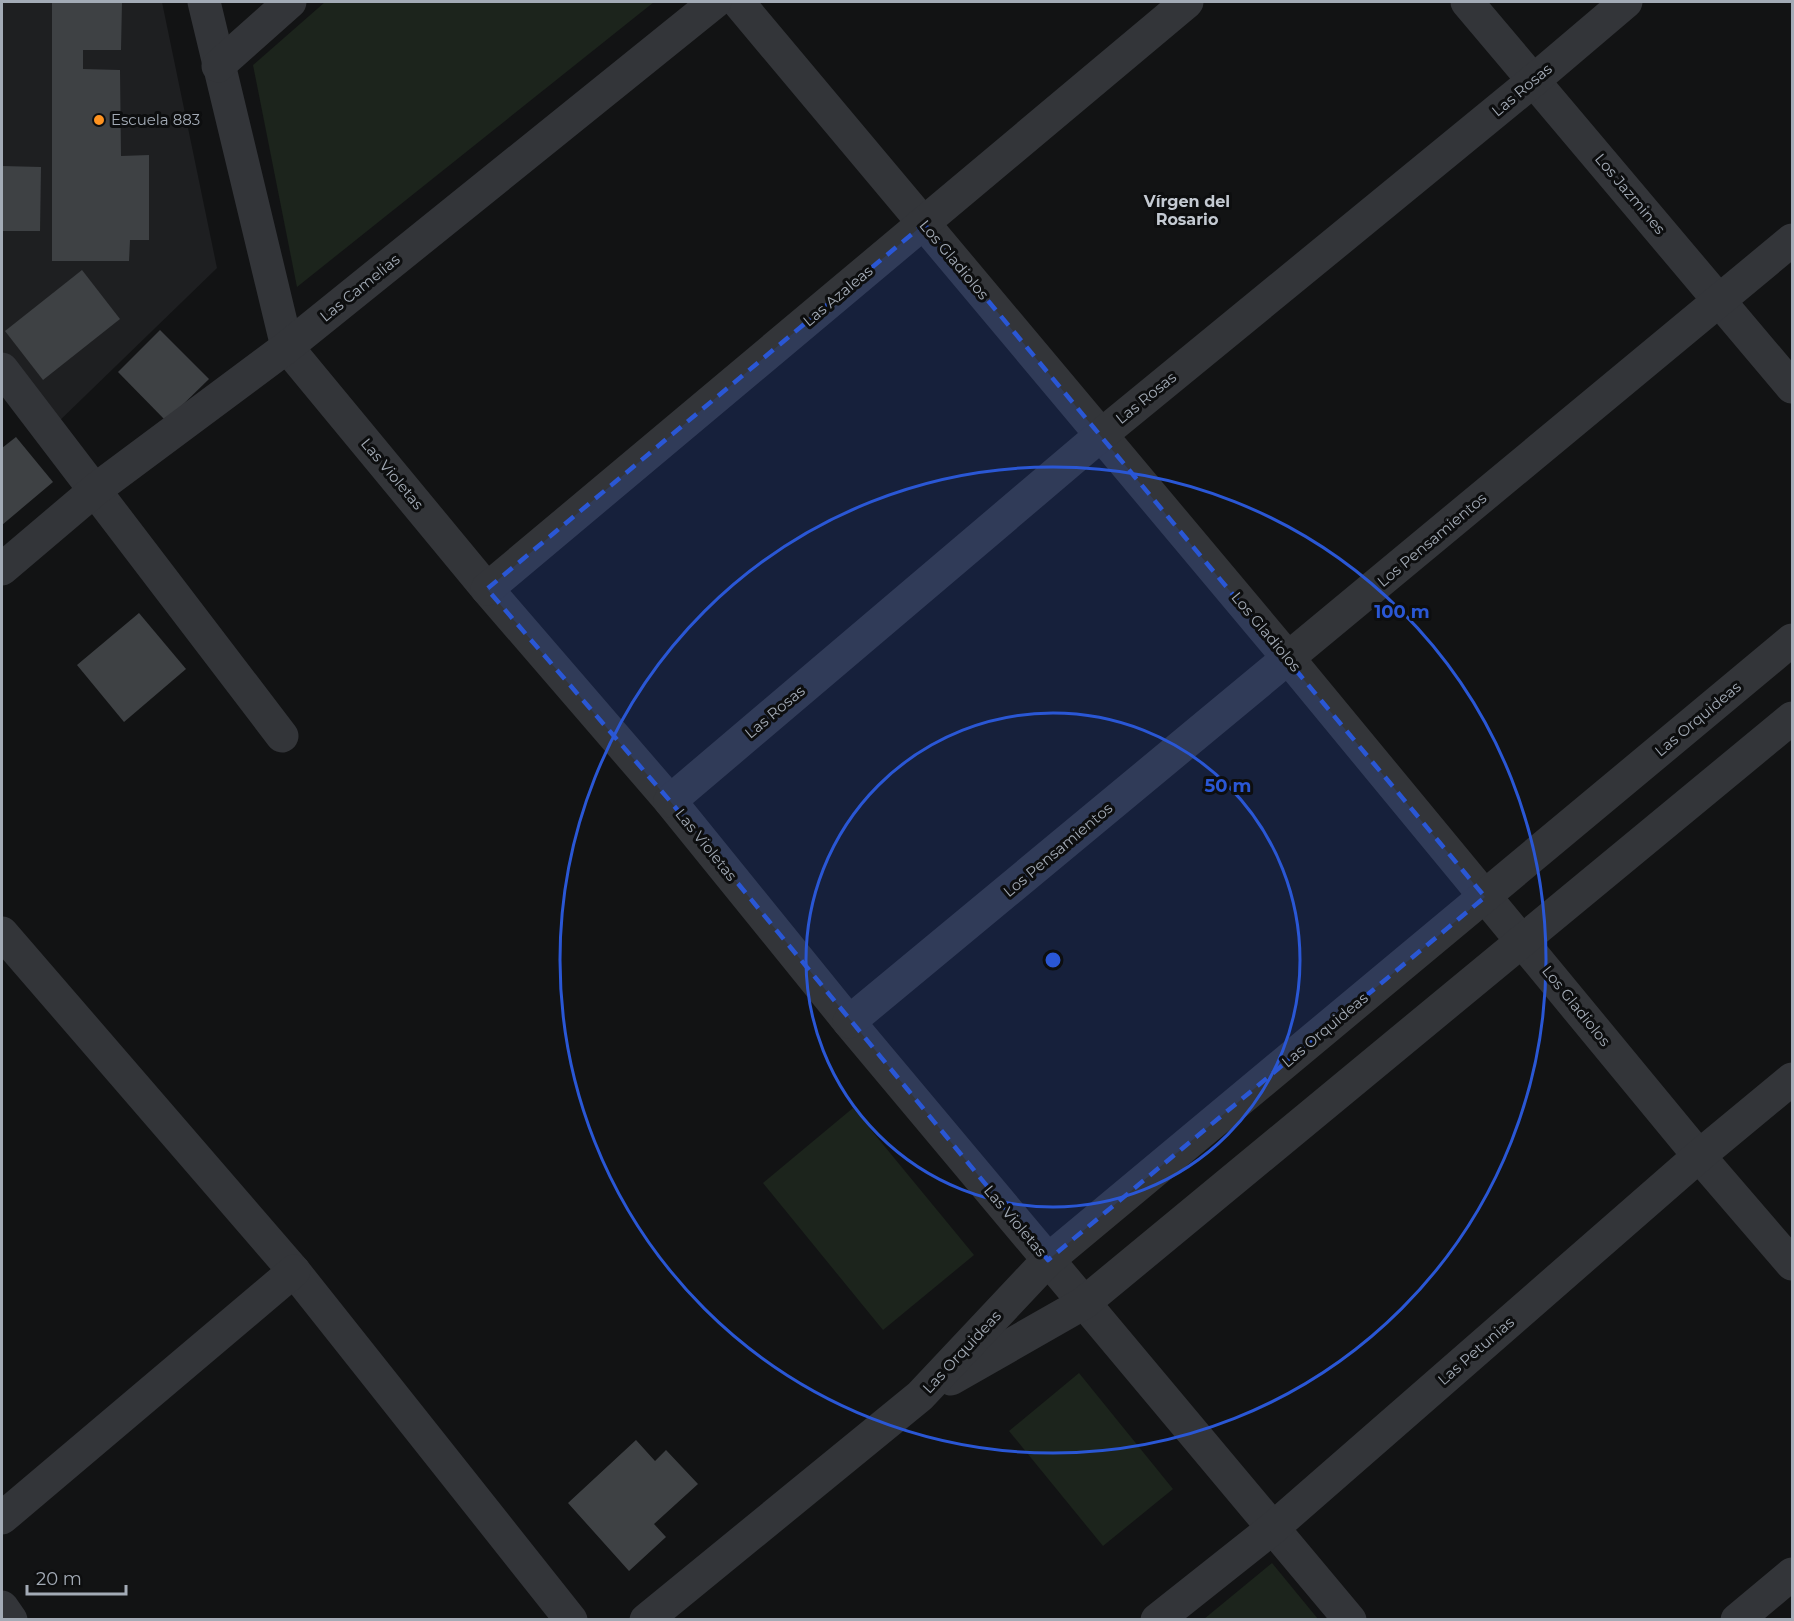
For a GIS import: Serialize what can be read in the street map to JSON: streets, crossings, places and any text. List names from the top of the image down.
{
  "streets": {
    "street": [
      "Las Rosas",
      "Los Jazmines",
      "Los Gladiolos",
      "Las Camelias",
      "Las Azaleas",
      "Las Violetas",
      "Los Pensamientos",
      "Las Orquideas",
      "Las Petunias"
    ]
  },
  "crossings": [
    ["Las Rosas", "Los Jazmines"],
    ["Las Rosas", "Los Gladiolos"],
    ["Las Rosas", "Las Violetas"],
    ["Los Jazmines", "Los Pensamientos"],
    ["Los Gladiolos", "Las Azaleas"],
    ["Los Gladiolos", "Los Pensamientos"],
    ["Los Gladiolos", "Las Orquideas"],
    ["Los Gladiolos", "Las Petunias"],
    ["Las Camelias", "Las Violetas"],
    ["Las Azaleas", "Las Violetas"],
    ["Las Violetas", "Los Pensamientos"],
    ["Las Violetas", "Las Orquideas"],
    ["Las Violetas", "Las Petunias"]
  ],
  "districts": ["Vírgen del Rosario"],
  "places": ["Escuela 883"],
  "scale_bar": "20 m",
  "rings": ["100 m", "50 m"]
}
